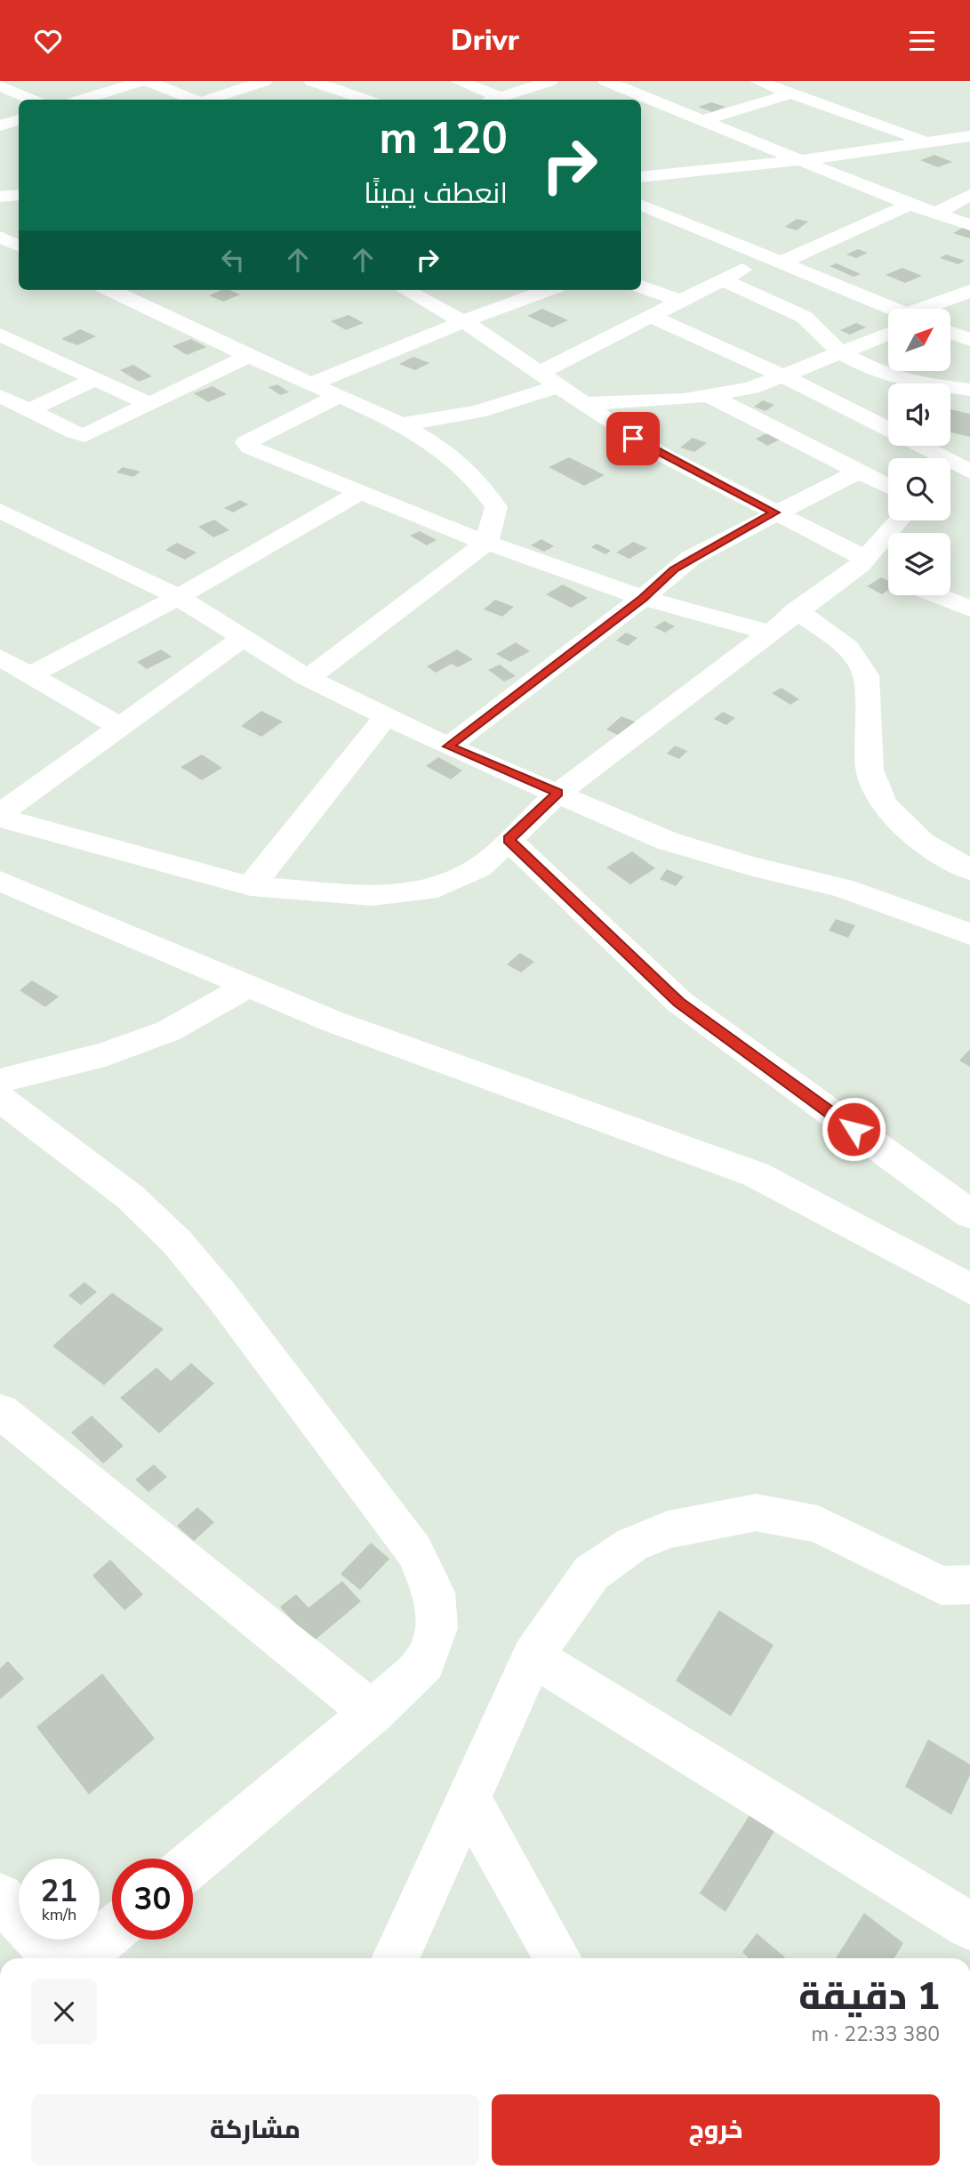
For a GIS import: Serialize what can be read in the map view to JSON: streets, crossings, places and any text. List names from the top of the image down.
{
  "north": "top right",
  "page": {
    "header": "Drivr",
    "turn": ["120 m", "انعطف يمينًا"],
    "speed": "21 km/h",
    "limit": "30",
    "heading": ["1 دقيقة", "380 m · 22:33"],
    "buttons": ["خروج", "مشاركة"]
  }
}
